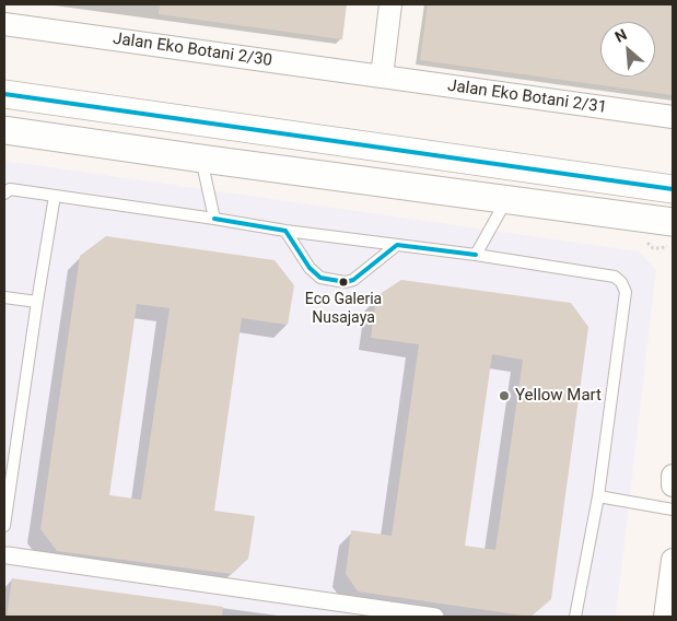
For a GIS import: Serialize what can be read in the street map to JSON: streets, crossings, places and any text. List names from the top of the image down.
{
  "streets": {
    "street": ["Jalan Eko Botani 2/30", "Jalan Eko Botani 2/31"]
  },
  "crossings": [
    ["Jalan Eko Botani 2/30", "Jalan Eko Botani 2/31"]
  ],
  "places": ["Eco Galeria Nusajaya", "Yellow Mart"],
  "north": "top left"
}
